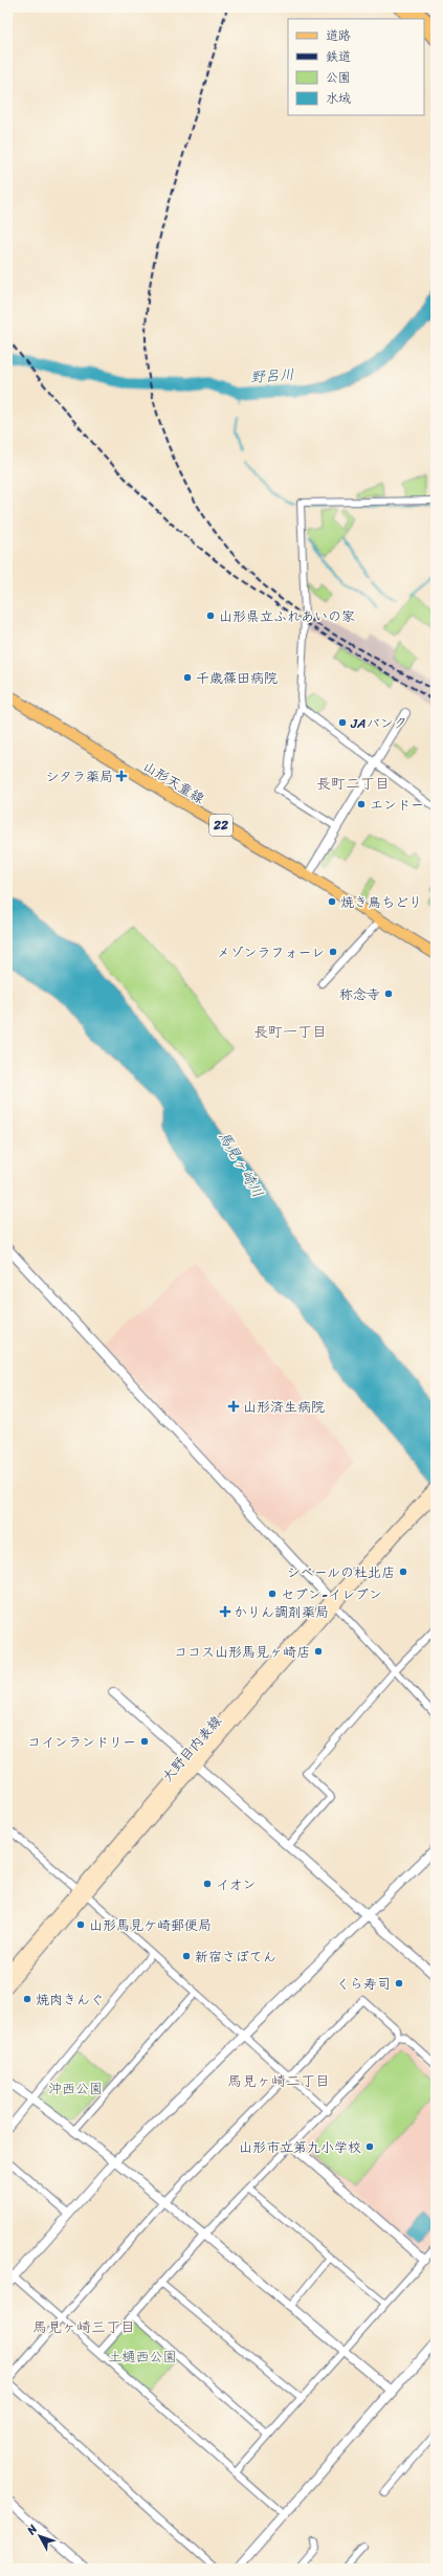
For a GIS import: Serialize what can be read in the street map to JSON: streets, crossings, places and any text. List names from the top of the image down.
{
  "streets": {
    "main road": ["山形天童線", "22", "大野目内表線"]
  },
  "districts": [
    "長町二丁目",
    "長町一丁目",
    "馬見ヶ崎二丁目",
    "馬見ヶ崎三丁目"
  ],
  "water": ["野呂川", "馬見ヶ崎川"],
  "parks": ["沖西公園", "土樋西公園"],
  "places": {
    "other": [
      "山形県立ふれあいの家",
      "千歳篠田病院",
      "JAバンク",
      "エンドー",
      "焼き鳥ちどり",
      "メゾンラフォーレ",
      "称念寺",
      "シベールの杜北店",
      "セブン-イレブン",
      "ココス山形馬見ヶ崎店",
      "コインランドリー",
      "イオン",
      "山形馬見ケ崎郵便局",
      "新宿さぼてん",
      "くら寿司",
      "焼肉きんぐ",
      "山形市立第九小学校"
    ],
    "health": ["シタラ薬局", "山形済生病院", "かりん調剤薬局"]
  },
  "legend": [
    "道路",
    "鉄道",
    "公園",
    "水域"
  ],
  "north": "top left"
}
